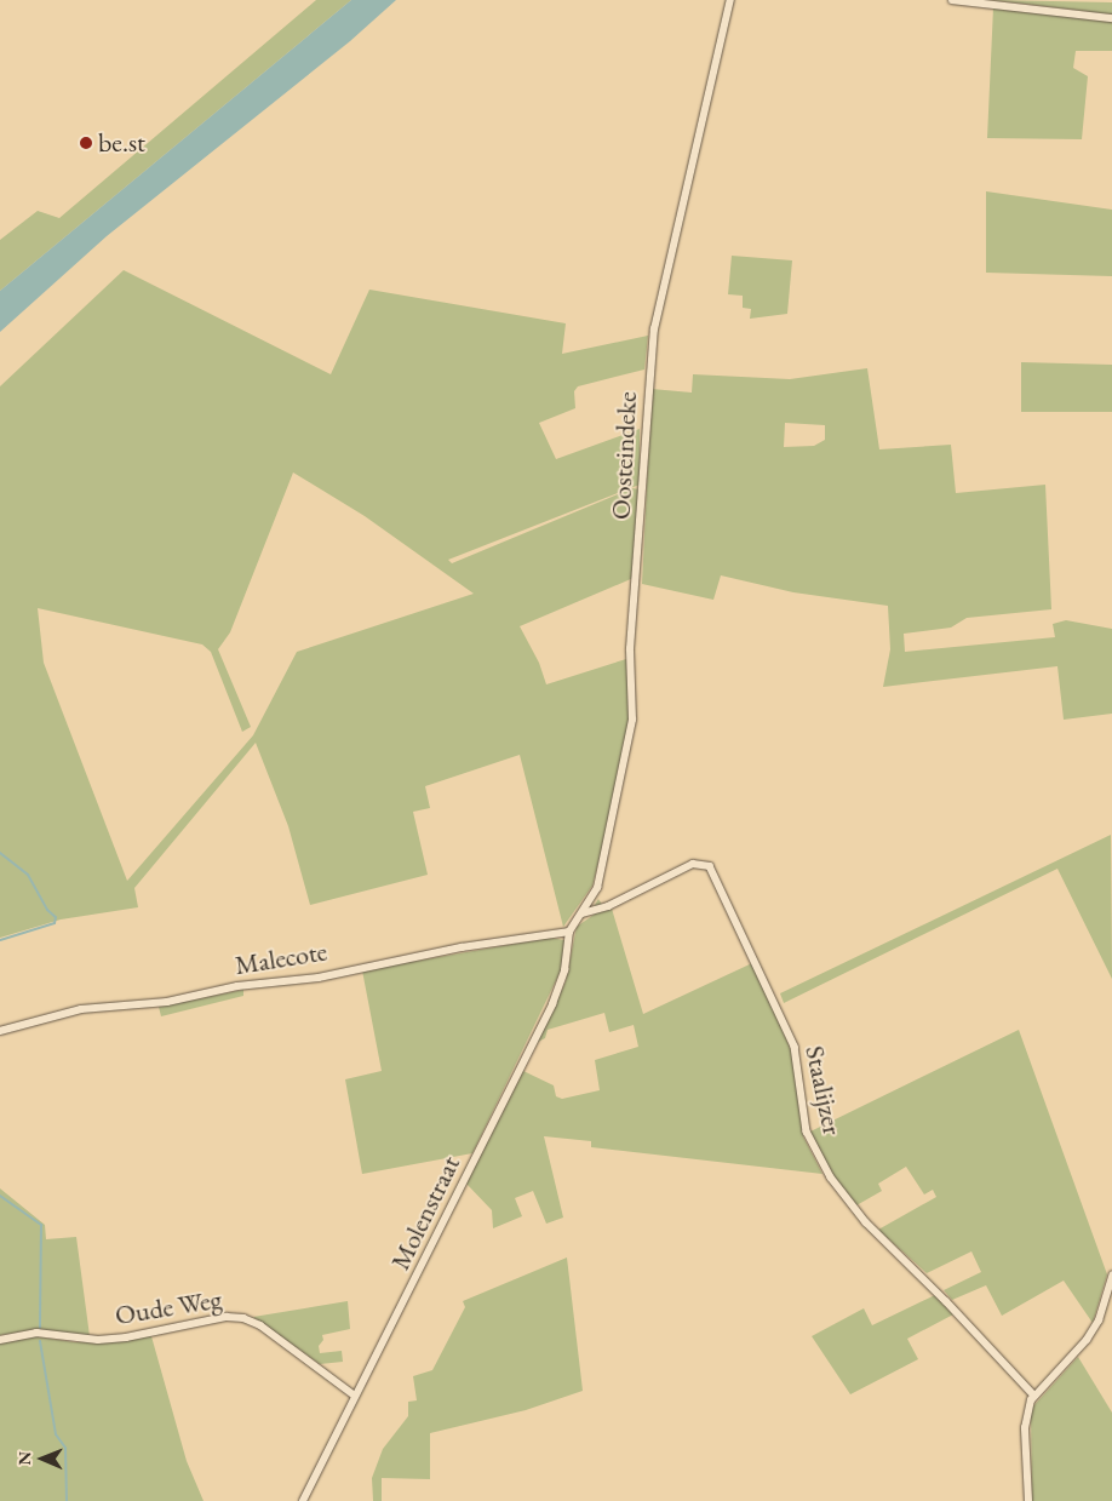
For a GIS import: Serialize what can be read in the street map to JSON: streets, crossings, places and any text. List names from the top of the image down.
{
  "streets": {
    "street": [
      "Oosteindeke",
      "Malecote",
      "Staalijzer",
      "Molenstraat",
      "Oude Weg"
    ]
  },
  "crossings": [
    ["Oosteindeke", "Malecote"],
    ["Oosteindeke", "Staalijzer"],
    ["Oosteindeke", "Molenstraat"],
    ["Malecote", "Molenstraat"],
    ["Molenstraat", "Oude Weg"]
  ],
  "places": ["be.st"],
  "north": "left"
}
